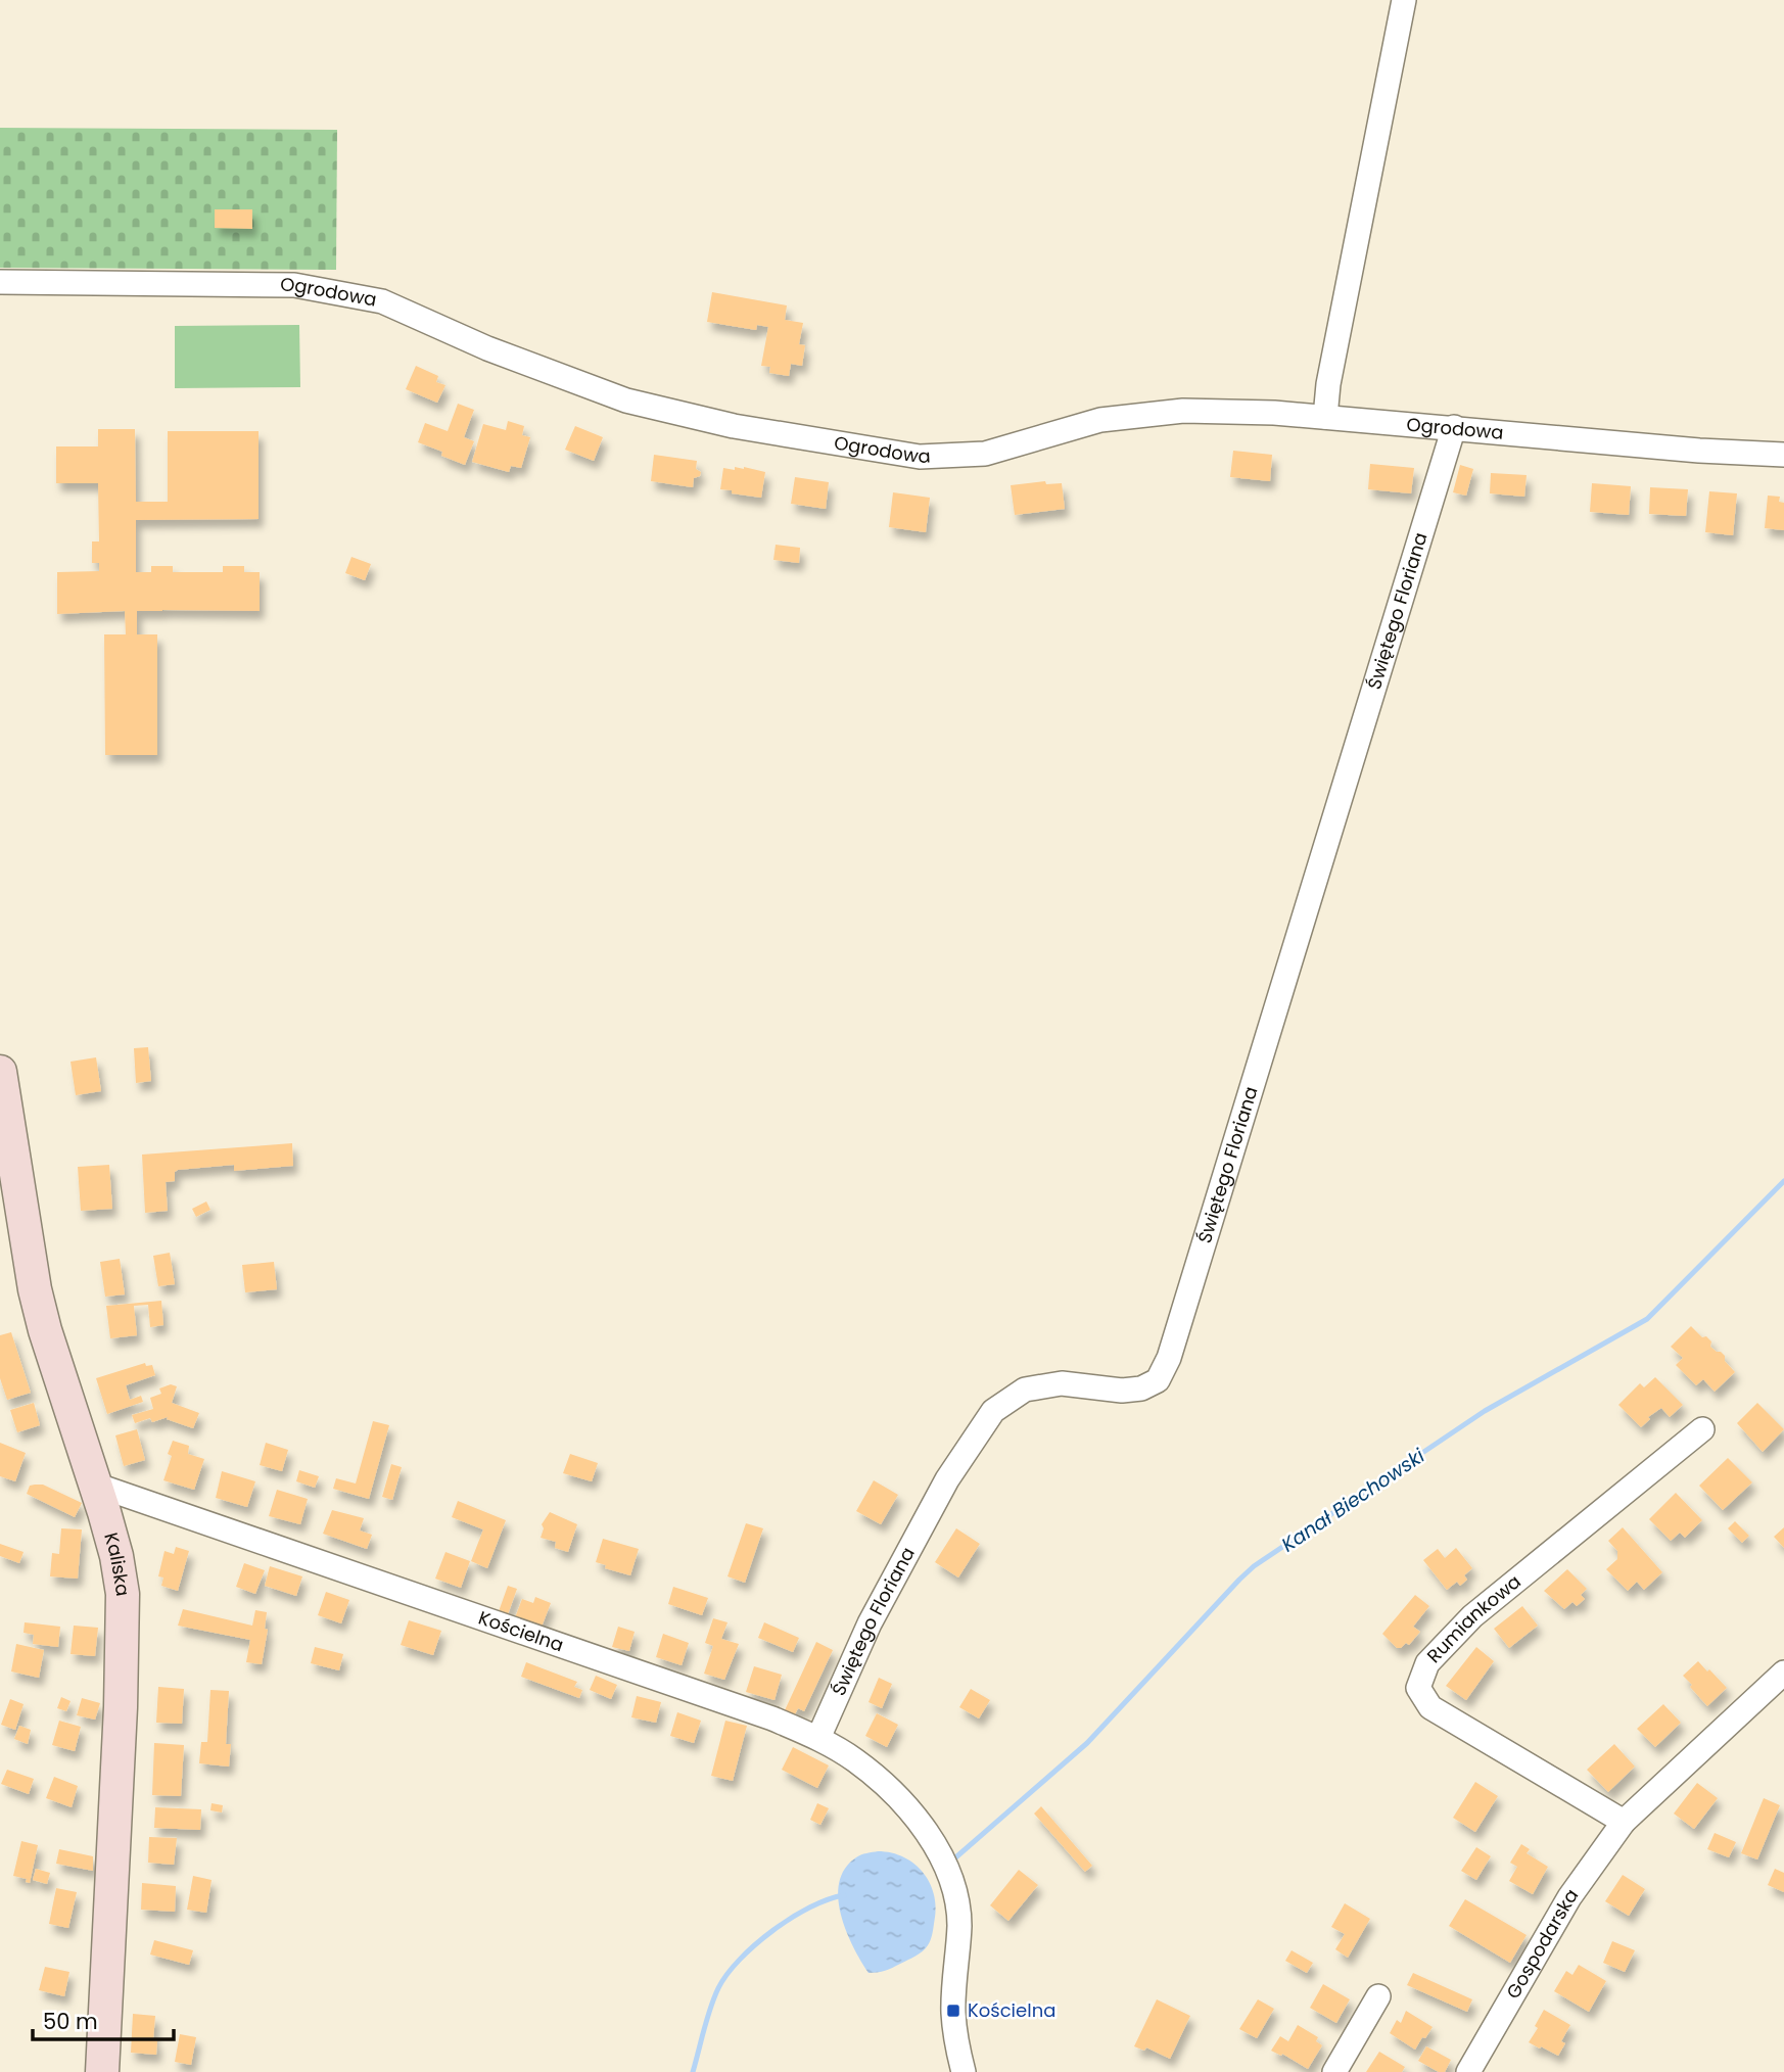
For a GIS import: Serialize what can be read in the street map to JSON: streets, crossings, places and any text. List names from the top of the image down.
{
  "streets": {
    "main road": ["Kaliska"],
    "street": [
      "Ogrodowa",
      "Świętego Floriana",
      "Rumiankowa",
      "Kościelna",
      "Gospodarska"
    ]
  },
  "crossings": [
    ["Ogrodowa", "Świętego Floriana"],
    ["Świętego Floriana", "Kościelna"],
    ["Kaliska", "Kościelna"],
    ["Rumiankowa", "Gospodarska"]
  ],
  "water": ["Kanał Biechowski"],
  "places": {
    "transit": ["Kościelna"]
  },
  "scale_bar": "50 m"
}
